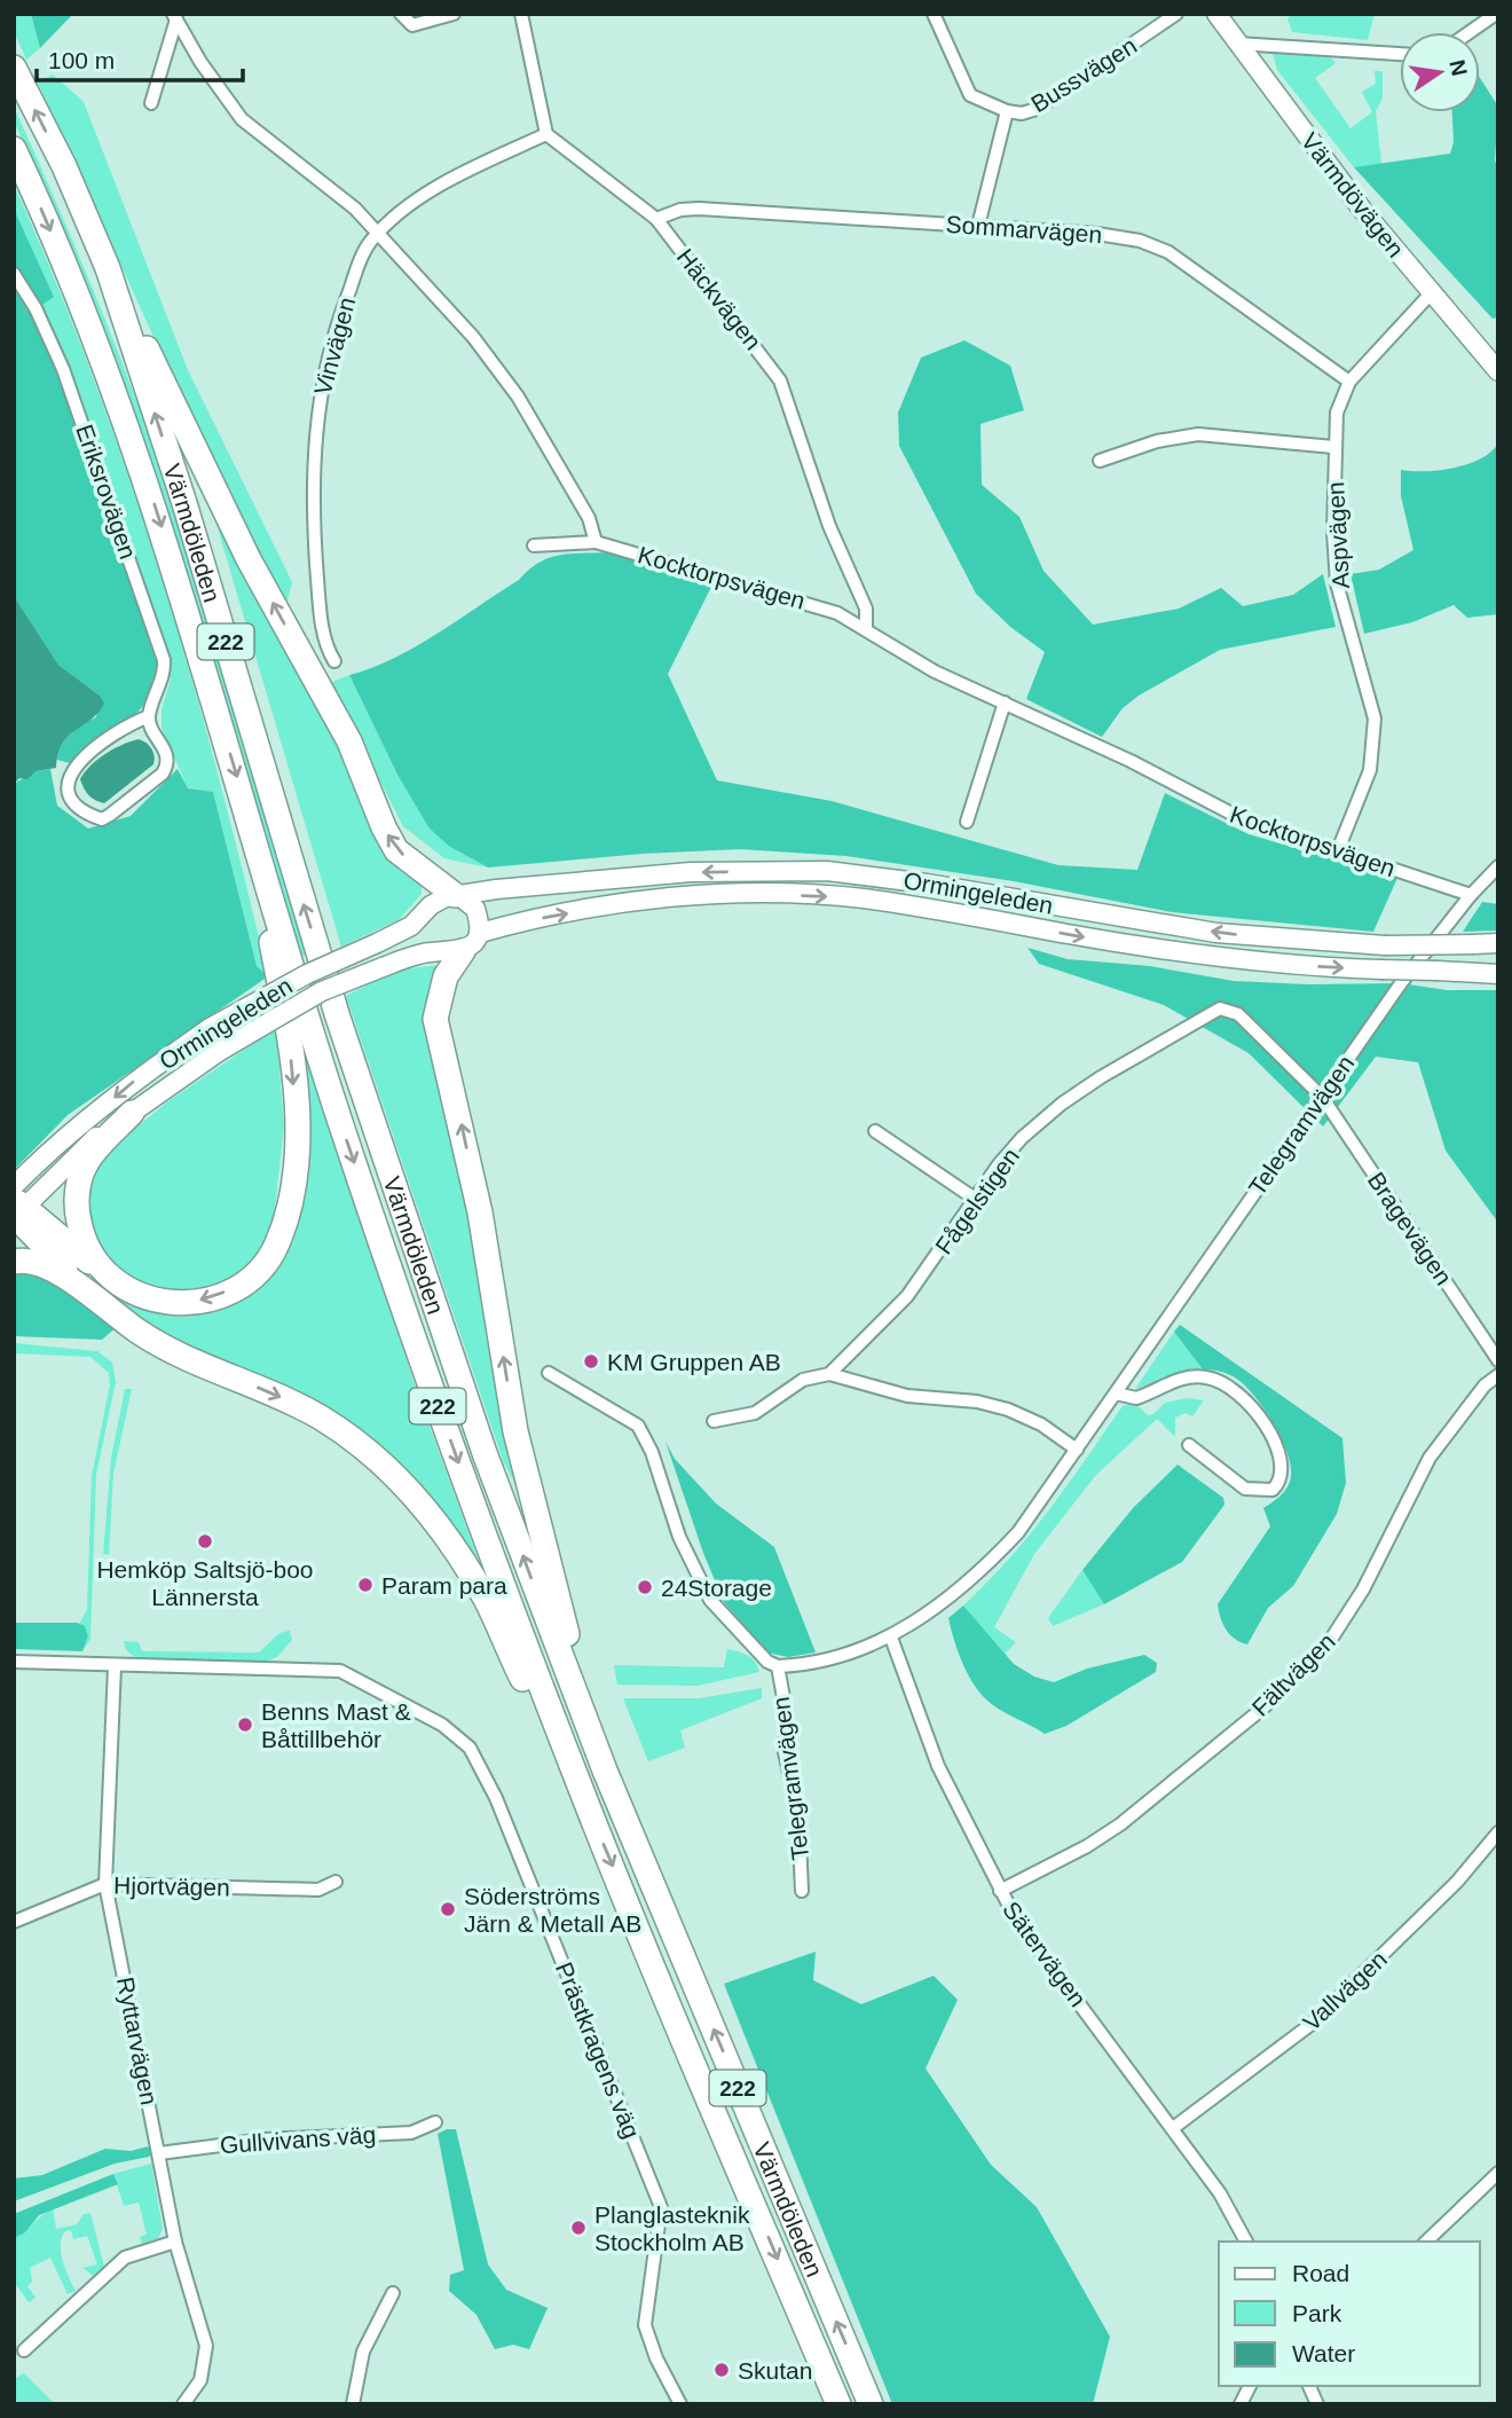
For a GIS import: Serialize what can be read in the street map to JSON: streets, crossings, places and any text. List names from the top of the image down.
{
  "streets": {
    "highway": ["Värmdöleden", "222"],
    "main road": ["Värmdövägen", "Ormingeleden"],
    "street": [
      "Bussvägen",
      "Sommarvägen",
      "Häckvägen",
      "Vinvägen",
      "Eriksrovägen",
      "Aspvägen",
      "Kocktorpsvägen",
      "Telegramvägen",
      "Fågelstigen",
      "Bragevägen",
      "Fältvägen",
      "Hjortvägen",
      "Sätervägen",
      "Vallvägen",
      "Ryttarvägen",
      "Prästkragens väg",
      "Gullvivans väg"
    ]
  },
  "crossings": [
    ["Bussvägen", "Sommarvägen"],
    ["Värmdövägen", "Aspvägen"],
    ["Sommarvägen", "Häckvägen"],
    ["Sommarvägen", "Aspvägen"],
    ["Häckvägen", "Vinvägen"],
    ["Häckvägen", "Kocktorpsvägen"],
    ["Aspvägen", "Kocktorpsvägen"],
    ["Kocktorpsvägen", "Telegramvägen"],
    ["Telegramvägen", "Fågelstigen"],
    ["Telegramvägen", "Bragevägen"],
    ["Telegramvägen", "Sätervägen"],
    ["Fågelstigen", "Bragevägen"],
    ["Fältvägen", "Sätervägen"],
    ["Hjortvägen", "Ryttarvägen"],
    ["Sätervägen", "Vallvägen"],
    ["Ryttarvägen", "Prästkragens väg"],
    ["Ryttarvägen", "Gullvivans väg"]
  ],
  "places": [
    "KM Gruppen AB",
    "Hemköp Saltsjö-boo Lännersta",
    "Param para",
    "24Storage",
    "Benns Mast & Båttillbehör",
    "Söderströms Järn & Metall AB",
    "Planglasteknik Stockholm AB",
    "Skutan"
  ],
  "legend": ["Road", "Park", "Water"],
  "scale_bar": "100 m",
  "north": "right"
}
